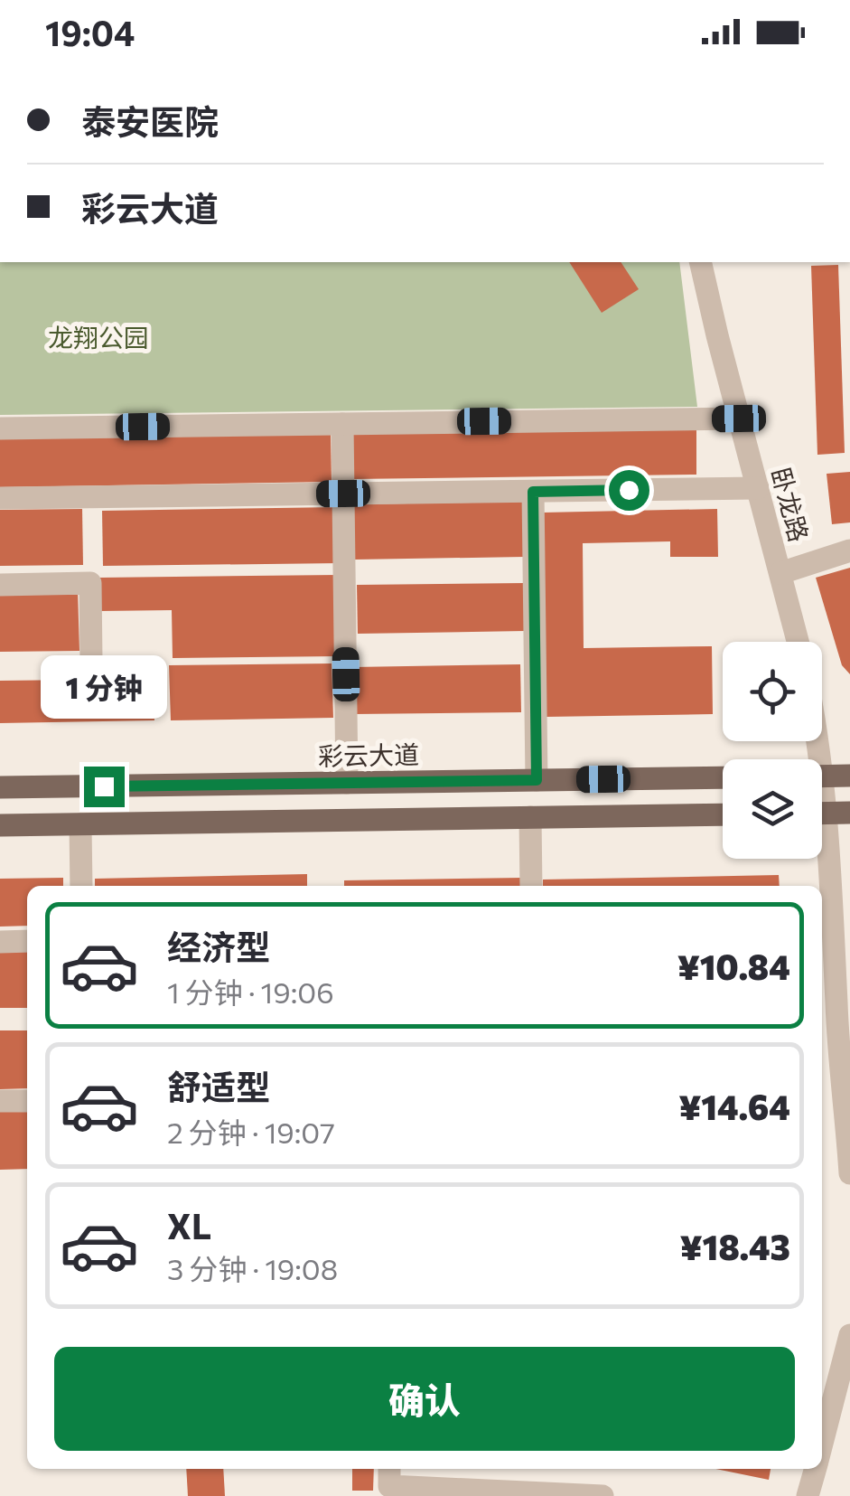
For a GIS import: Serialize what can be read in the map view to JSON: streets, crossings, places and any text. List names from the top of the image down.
{
  "streets": {
    "main road": ["彩云大道"],
    "street": ["卧龙路"]
  },
  "parks": ["龙翔公园"],
  "page": {
    "status": "19:04",
    "banner": ["泰安医院", "彩云大道"],
    "bubble": "1 分钟",
    "list": [
      {
        "name": "经济型",
        "note": "1 分钟 · 19:06",
        "value": "¥10.84"
      },
      {
        "name": "舒适型",
        "note": "2 分钟 · 19:07",
        "value": "¥14.64"
      },
      {
        "name": "XL",
        "note": "3 分钟 · 19:08",
        "value": "¥18.43"
      }
    ],
    "buttons": "确认"
  }
}
